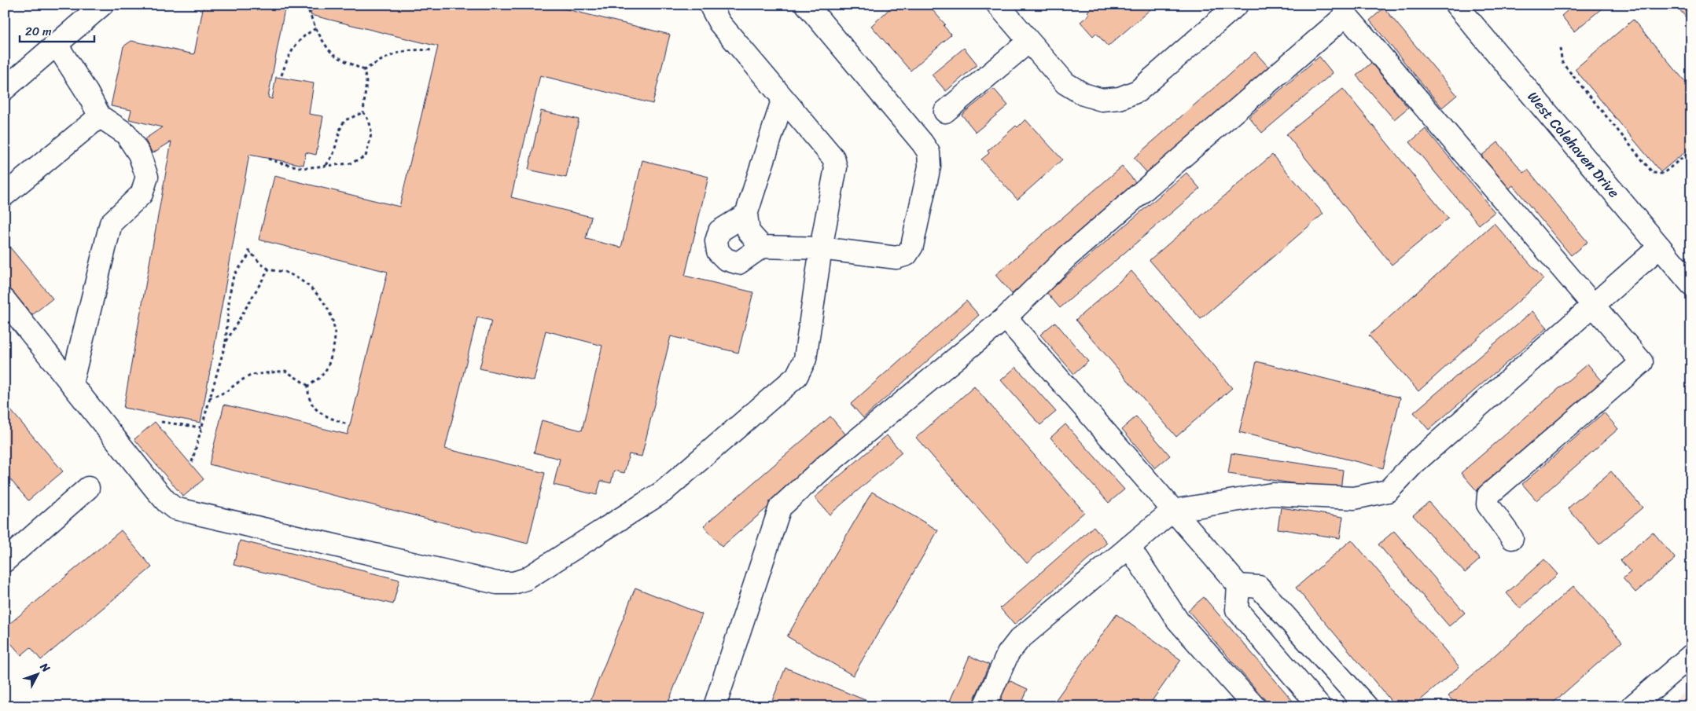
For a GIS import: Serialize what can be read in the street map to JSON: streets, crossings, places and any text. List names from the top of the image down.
{
  "streets": {
    "street": ["West Colehaven Drive"]
  },
  "scale_bar": "20 m",
  "north": "top right"
}
